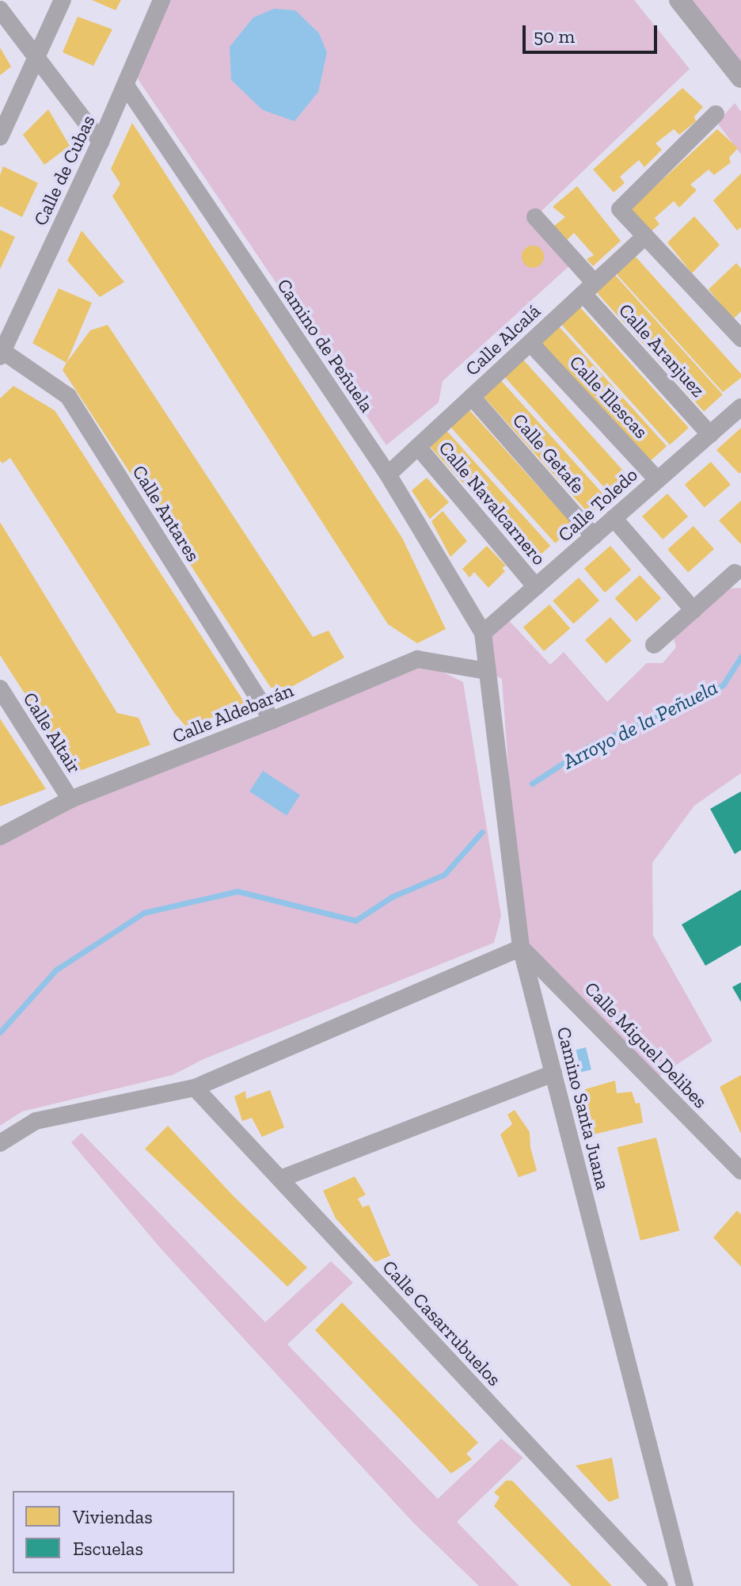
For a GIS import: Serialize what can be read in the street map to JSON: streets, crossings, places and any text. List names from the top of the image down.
{
  "streets": {
    "street": [
      "Calle de Cubas",
      "Calle Alcalá",
      "Camino de Peñuela",
      "Calle Aranjuez",
      "Calle Illescas",
      "Calle Getafe",
      "Calle Navalcarnero",
      "Calle Toledo",
      "Calle Antares",
      "Calle Aldebarán",
      "Calle Altair",
      "Calle Miguel Delibes",
      "Camino Santa Juana",
      "Calle Casarrubuelos"
    ]
  },
  "crossings": [
    ["Calle de Cubas", "Camino de Peñuela"],
    ["Calle de Cubas", "Calle Antares"],
    ["Calle Alcalá", "Camino de Peñuela"],
    ["Calle Alcalá", "Calle Aranjuez"],
    ["Calle Alcalá", "Calle Illescas"],
    ["Calle Alcalá", "Calle Getafe"],
    ["Calle Alcalá", "Calle Navalcarnero"],
    ["Camino de Peñuela", "Calle Toledo"],
    ["Camino de Peñuela", "Camino Santa Juana"],
    ["Calle Aranjuez", "Calle Toledo"],
    ["Calle Illescas", "Calle Toledo"],
    ["Calle Getafe", "Calle Toledo"],
    ["Calle Navalcarnero", "Calle Toledo"],
    ["Calle Toledo", "Camino Santa Juana"],
    ["Calle Antares", "Calle Aldebarán"],
    ["Calle Aldebarán", "Calle Altair"],
    ["Calle Aldebarán", "Camino Santa Juana"],
    ["Calle Miguel Delibes", "Camino Santa Juana"]
  ],
  "water": ["Arroyo de la Peñuela"],
  "legend": ["Viviendas", "Escuelas"],
  "scale_bar": "50 m"
}
